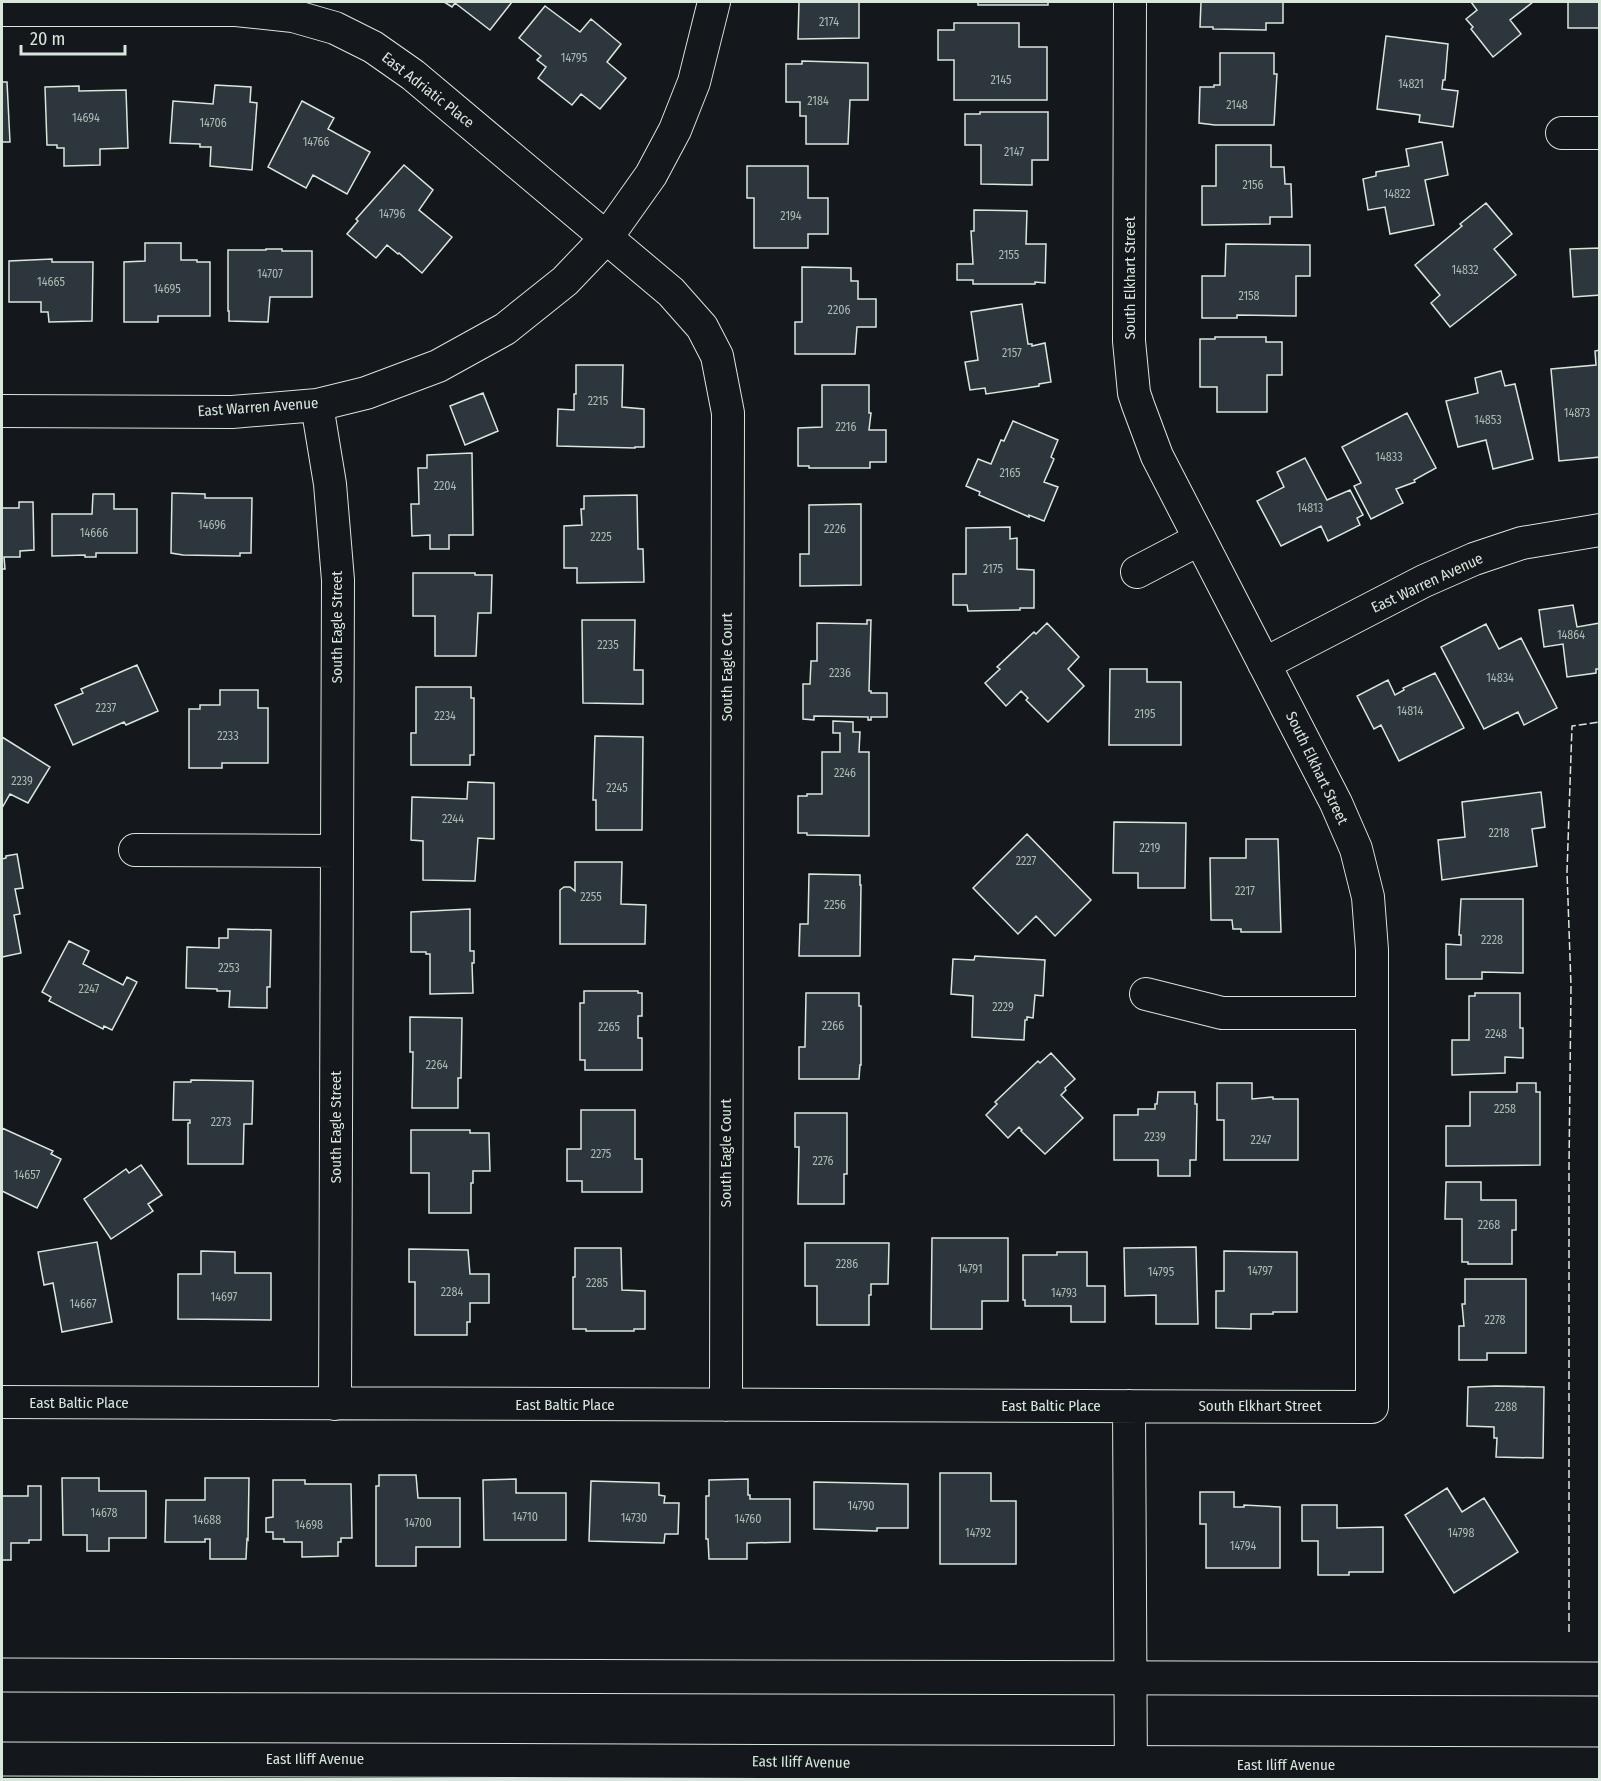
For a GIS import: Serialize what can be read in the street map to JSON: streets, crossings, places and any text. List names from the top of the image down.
{
  "streets": {
    "main road": ["East Iliff Avenue"],
    "street": [
      "East Adriatic Place",
      "South Elkhart Street",
      "East Warren Avenue",
      "South Eagle Street",
      "South Eagle Court",
      "East Baltic Place"
    ]
  },
  "crossings": [
    ["East Adriatic Place", "East Warren Avenue"],
    ["East Adriatic Place", "South Eagle Court"],
    ["South Elkhart Street", "East Warren Avenue"],
    ["South Elkhart Street", "East Baltic Place"],
    ["East Warren Avenue", "South Eagle Street"],
    ["East Warren Avenue", "South Eagle Court"],
    ["South Eagle Street", "East Baltic Place"],
    ["South Eagle Court", "East Baltic Place"]
  ],
  "house_numbers": [
    "2174",
    "14795",
    "2145",
    "14821",
    "2184",
    "2148",
    "14694",
    "14706",
    "14766",
    "2147",
    "2156",
    "14822",
    "14796",
    "2194",
    "2155",
    "14832",
    "14707",
    "14665",
    "14695",
    "2158",
    "2206",
    "2157",
    "2215",
    "14873",
    "14853",
    "2216",
    "14833",
    "2165",
    "2204",
    "14813",
    "14696",
    "2226",
    "14666",
    "2225",
    "2175",
    "14864",
    "2235",
    "2236",
    "14834",
    "2237",
    "14814",
    "2195",
    "2234",
    "2233",
    "2246",
    "2239",
    "2245",
    "2244",
    "2218",
    "2219",
    "2227",
    "2217",
    "2255",
    "2256",
    "2228",
    "2253",
    "2247",
    "2229",
    "2266",
    "2265",
    "2248",
    "2264",
    "2258",
    "2273",
    "2239",
    "2247",
    "2275",
    "2276",
    "14657",
    "2268",
    "2286",
    "14791",
    "14797",
    "14795",
    "2285",
    "2284",
    "14793",
    "14697",
    "14667",
    "2278",
    "2288",
    "14790",
    "14678",
    "14710",
    "14730",
    "14760",
    "14688",
    "14700",
    "14698",
    "14792",
    "14798",
    "14794"
  ],
  "scale_bar": "20 m"
}
